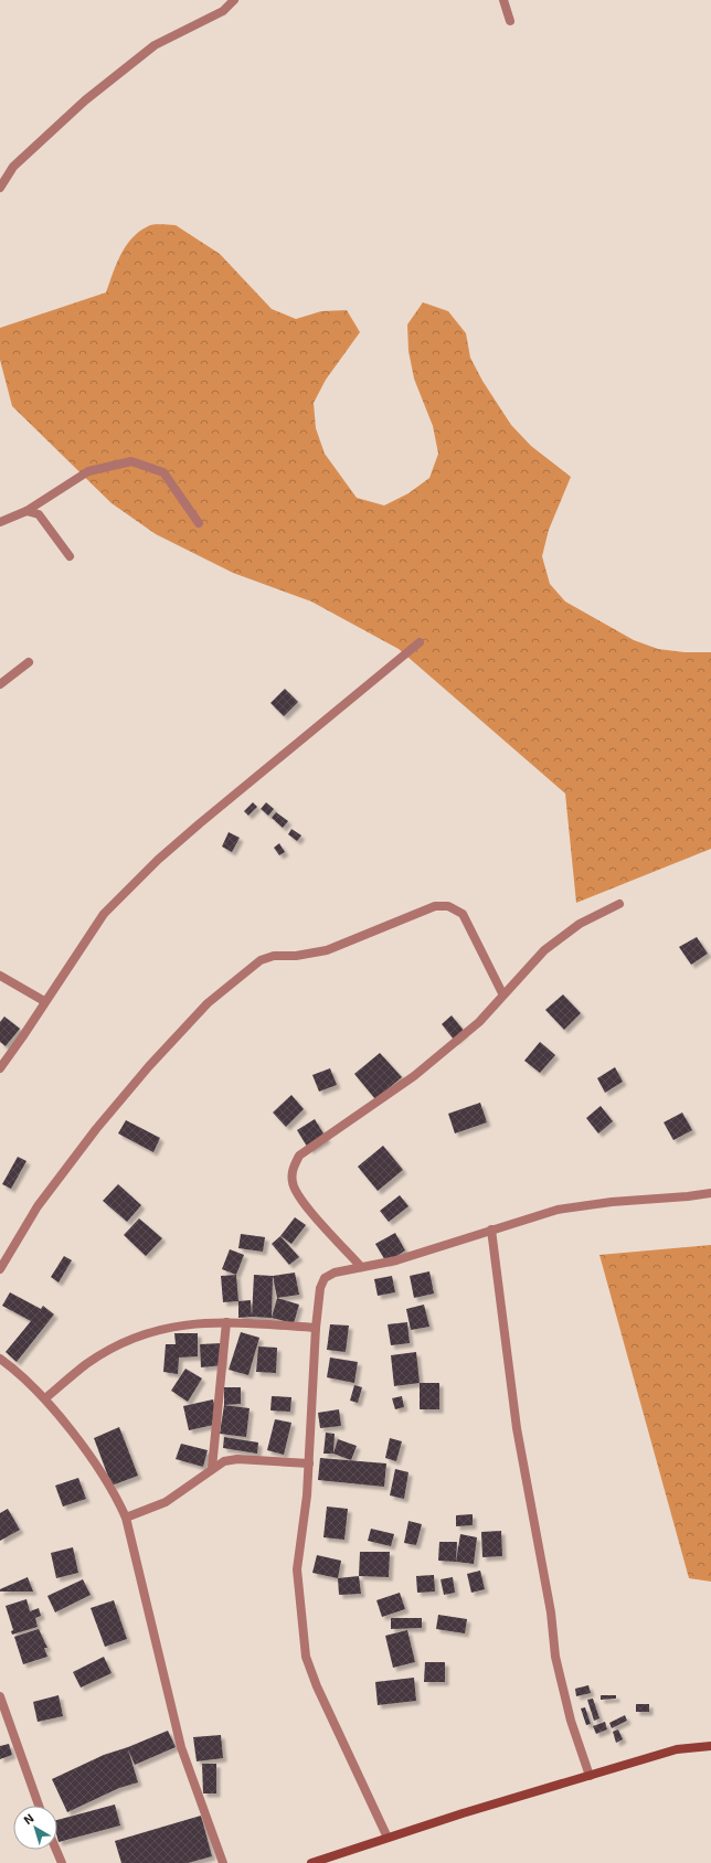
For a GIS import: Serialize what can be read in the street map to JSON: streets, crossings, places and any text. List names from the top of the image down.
{
  "north": "top left"
}
